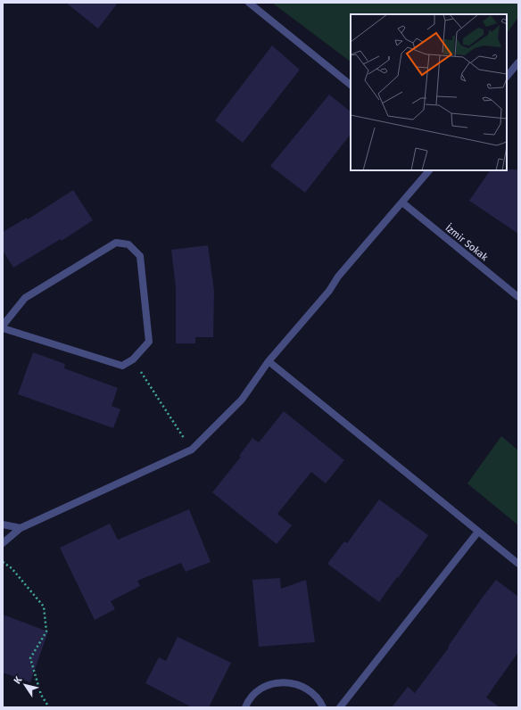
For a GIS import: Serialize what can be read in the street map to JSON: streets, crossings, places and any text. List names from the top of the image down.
{
  "streets": {
    "lane": ["İzmir Sokak"]
  },
  "north": "top left"
}
